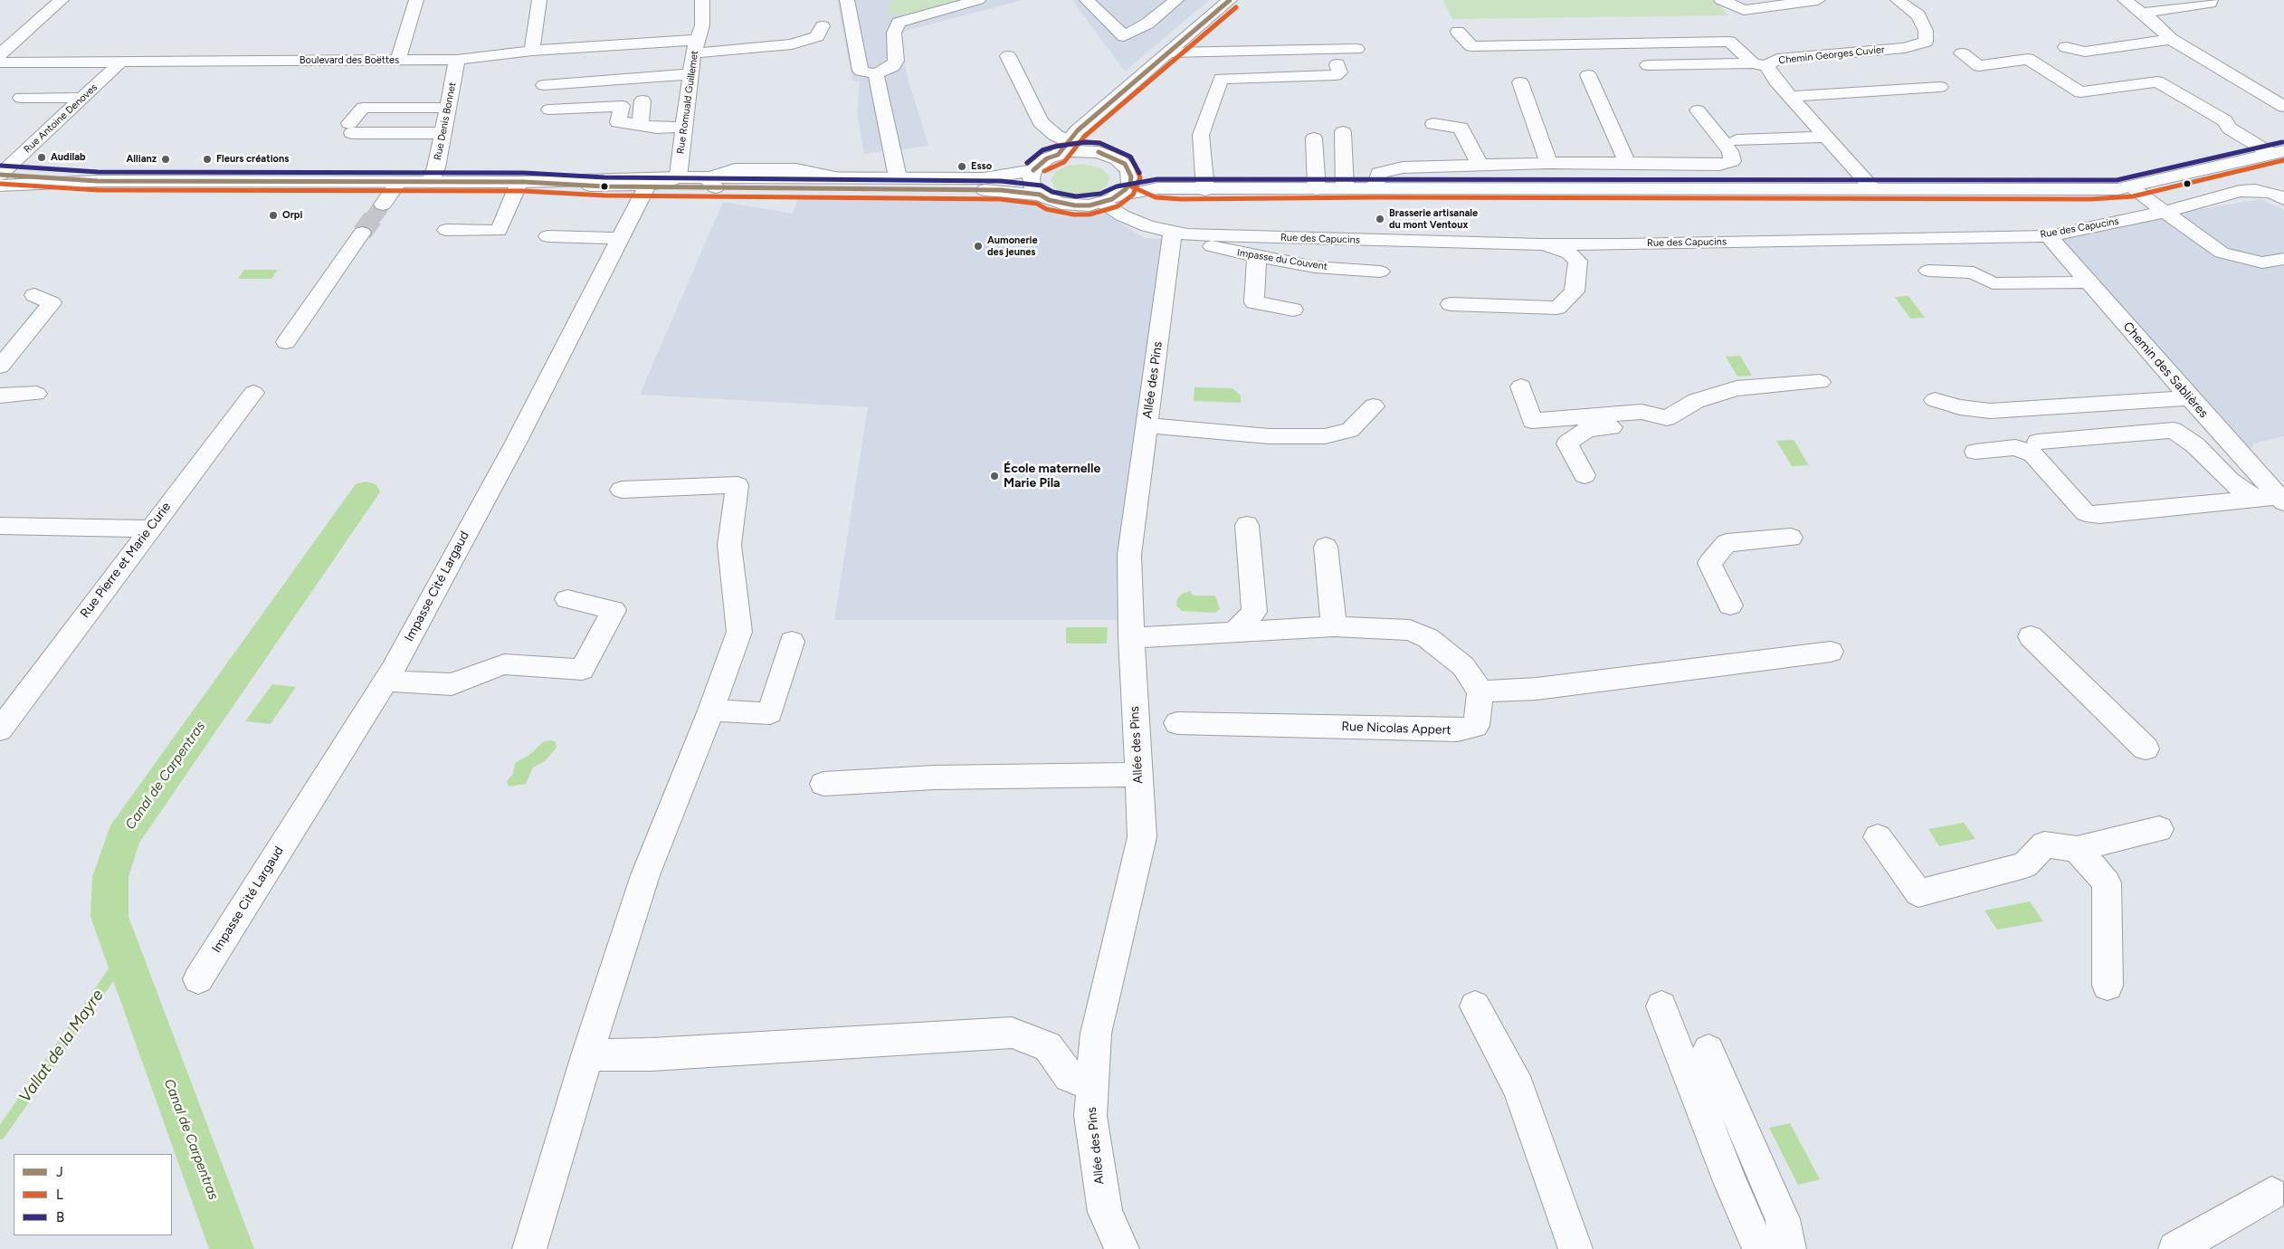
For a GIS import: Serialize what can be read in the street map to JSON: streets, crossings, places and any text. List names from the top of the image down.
{
  "streets": {
    "street": [
      "Chemin Georges Cuvier",
      "Boulevard des Boëttes",
      "Rue Romuald Guillemet",
      "Rue Antoine Denoves",
      "Rue Denis Bonnet",
      "Rue des Capucins",
      "Impasse du Couvent",
      "Chemin des Sablières",
      "Allée des Pins",
      "Rue Pierre et Marie Curie",
      "Impasse Cité Largaud",
      "Rue Nicolas Appert"
    ]
  },
  "crossings": [
    ["Boulevard des Boëttes", "Rue Romuald Guillemet"],
    ["Boulevard des Boëttes", "Rue Antoine Denoves"],
    ["Boulevard des Boëttes", "Rue Denis Bonnet"],
    ["Rue des Capucins", "Impasse du Couvent"],
    ["Rue des Capucins", "Chemin des Sablières"],
    ["Rue des Capucins", "Allée des Pins"],
    ["Impasse du Couvent", "Allée des Pins"]
  ],
  "water": ["Canal de Carpentras", "Vallat de la Mayre"],
  "places": [
    "Audilab",
    "Allianz",
    "Fleurs créations",
    "Esso",
    "Orpi",
    "Brasserie artisanale du mont Ventoux",
    "Aumonerie des jeunes",
    "École maternelle Marie Pila"
  ],
  "lines": ["transit line J", "transit line L", "transit line B"],
  "legend": ["J", "L", "B"]
}
